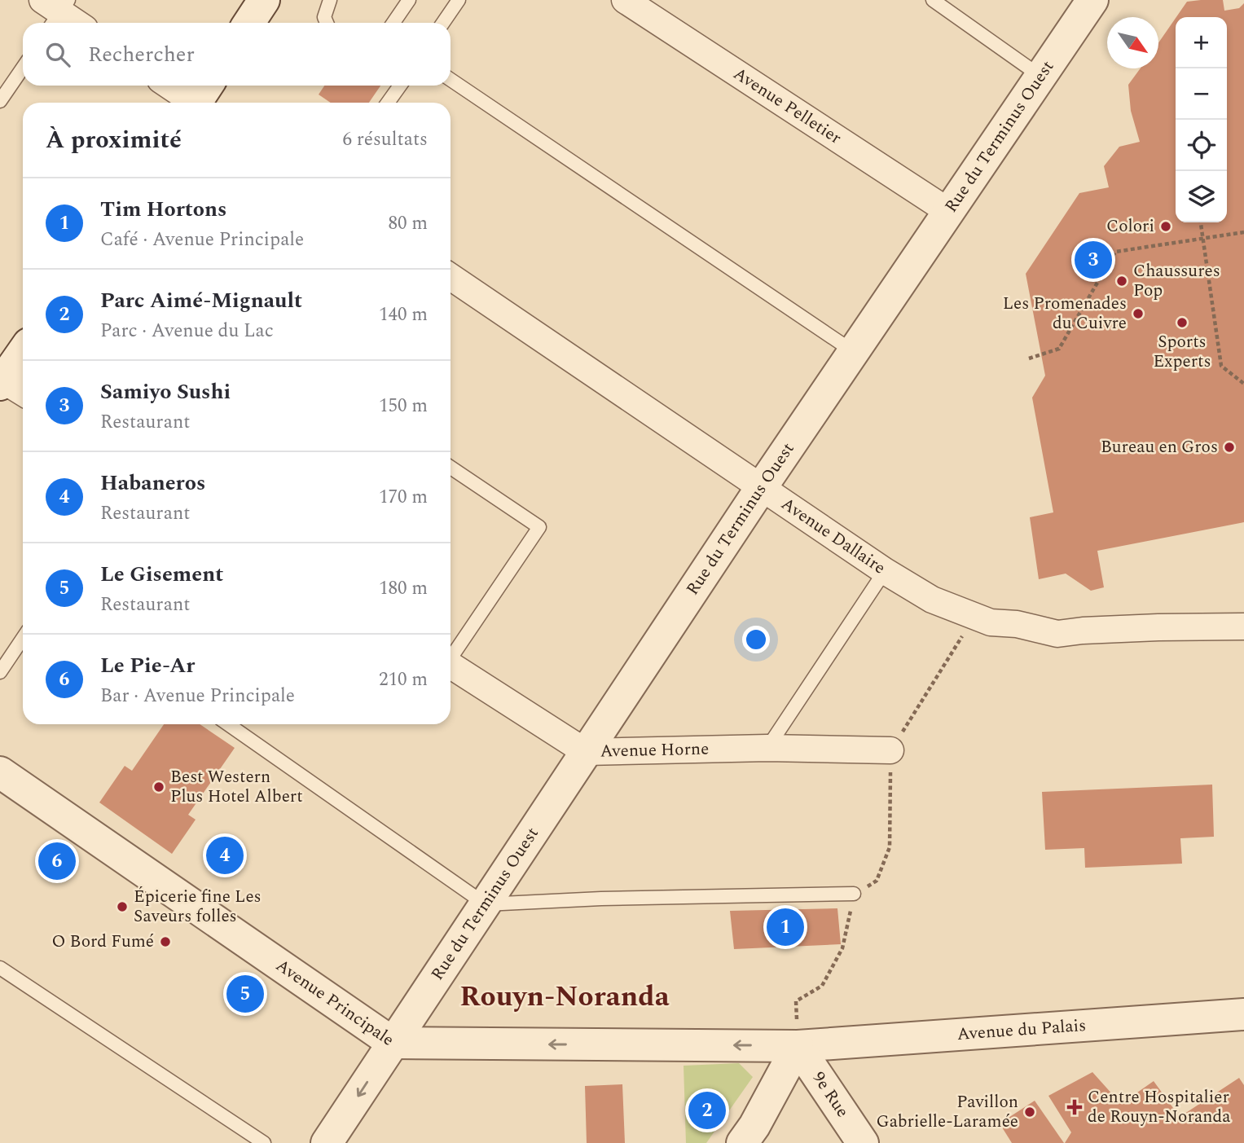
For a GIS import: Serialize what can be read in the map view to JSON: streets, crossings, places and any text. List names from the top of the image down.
{
  "streets": {
    "street": [
      "Avenue Pelletier",
      "Rue du Terminus Ouest",
      "Avenue Dallaire",
      "Avenue Horne",
      "Avenue Principale",
      "Avenue du Palais",
      "9e Rue"
    ]
  },
  "crossings": [
    ["Avenue Pelletier", "Rue du Terminus Ouest"],
    ["Rue du Terminus Ouest", "Avenue Dallaire"],
    ["Rue du Terminus Ouest", "Avenue Horne"],
    ["Rue du Terminus Ouest", "Avenue Principale"],
    ["Avenue Principale", "Avenue du Palais"],
    ["Avenue Principale", "9e Rue"],
    ["Avenue du Palais", "9e Rue"]
  ],
  "one_way": ["Avenue Principale"],
  "districts": ["Rouyn-Noranda"],
  "places": {
    "other": [
      "Colori",
      "Chaussures Pop",
      "Les Promenades du Cuivre",
      "Sports Experts",
      "Bureau en Gros",
      "Best Western Plus Hotel Albert",
      "Épicerie fine Les Saveurs folles",
      "O Bord Fumé",
      "Pavillon Gabrielle-Laramée"
    ],
    "health": ["Centre Hospitalier de Rouyn-Noranda"]
  },
  "north": "bottom right",
  "page": {
    "map_buttons": ["+", "−"],
    "search": "Rechercher",
    "heading": ["À proximité", "6 résultats"],
    "list": [
      {
        "mark": "1",
        "name": "Tim Hortons",
        "note": "Café · Avenue Principale",
        "value": "80 m"
      },
      {
        "mark": "2",
        "name": "Parc Aimé-Mignault",
        "note": "Parc · Avenue du Lac",
        "value": "140 m"
      },
      {
        "mark": "3",
        "name": "Samiyo Sushi",
        "note": "Restaurant",
        "value": "150 m"
      },
      {
        "mark": "4",
        "name": "Habaneros",
        "note": "Restaurant",
        "value": "170 m"
      },
      {
        "mark": "5",
        "name": "Le Gisement",
        "note": "Restaurant",
        "value": "180 m"
      },
      {
        "mark": "6",
        "name": "Le Pie-Ar",
        "note": "Bar · Avenue Principale",
        "value": "210 m"
      }
    ],
    "pins": [
      "3",
      "4",
      "6",
      "1",
      "5",
      "2"
    ]
  }
}
